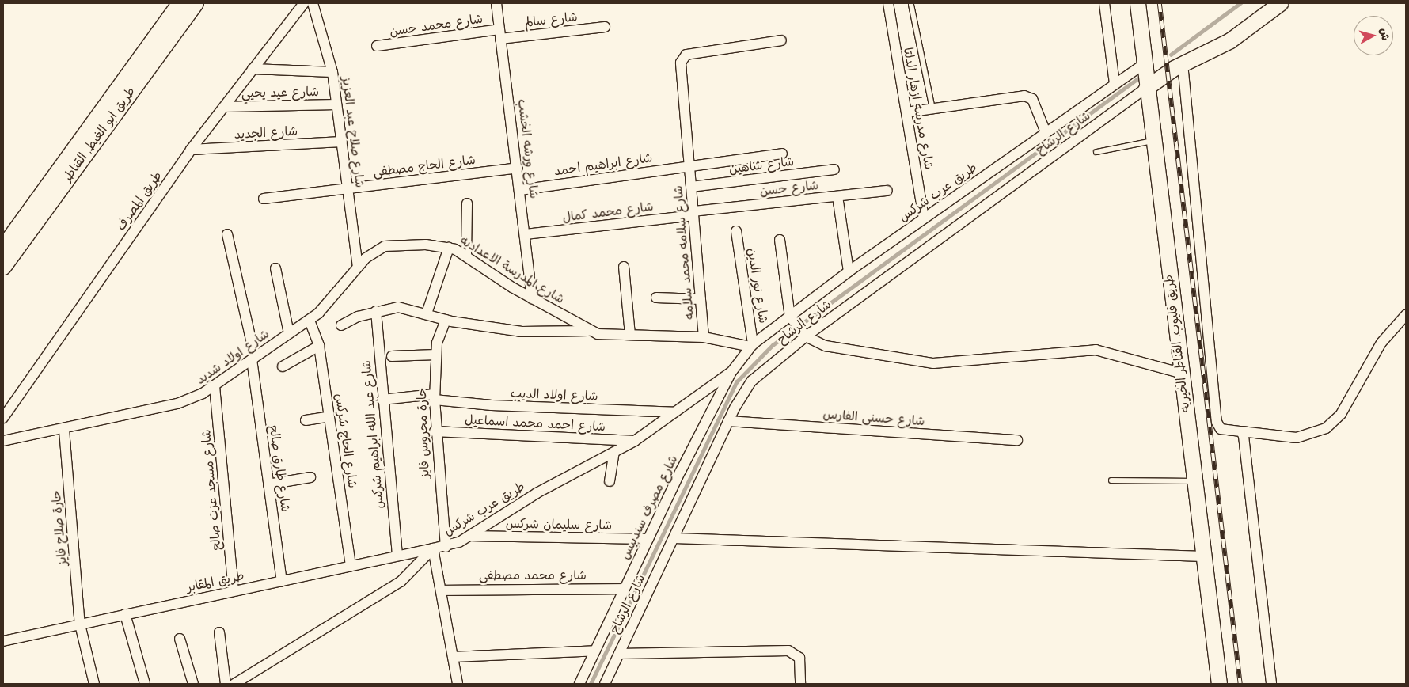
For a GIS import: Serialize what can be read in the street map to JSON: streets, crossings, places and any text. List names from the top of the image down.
{
  "streets": {
    "main road": ["طريق ابو الغيط, القناطر", "طريق قليوب, القناطر الخيريه"],
    "street": [
      "شارع سالم",
      "شارع محمد حسن",
      "شارع عيد يحيي",
      "شارع مدرسه ازهار الدلتا",
      "شارع صلاح عبد العزيز",
      "شارع الجديد",
      "شارع الرشاح",
      "شارع ورشه الخشب",
      "شارع ابراهيم احمد",
      "شارع شاهين",
      "شارع الحاج مصطفى",
      "شارع حسن",
      "طريق عرب شركس",
      "طريق المصرف",
      "شارع محمد كمال",
      "شارع سلامه محمد سلامه",
      "شارع المدرسة الاعداديه",
      "شارع نور الدين",
      "شارع اولاد شديد",
      "شارع اولاد الديب",
      "شارع حسنى الفارس",
      "شارع احمد محمد اسماعيل",
      "حارة محروس فايز",
      "شارع عبد الله ابراهيم شركس",
      "شارع الحاج شركس",
      "شارع طارق صالح",
      "شارع مسجد عزت صالح",
      "شارع مصرف سندبيس",
      "شارع سليمان شركس",
      "حارة صلاح فايز",
      "شارع محمد مصطفى",
      "طريق المقابر"
    ]
  },
  "crossings": [
    ["شارع سالم", "شارع محمد حسن"],
    ["شارع سالم", "شارع ورشه الخشب"],
    ["شارع محمد حسن", "شارع ورشه الخشب"],
    ["شارع عيد يحيي", "شارع صلاح عبد العزيز"],
    ["شارع عيد يحيي", "طريق المصرف"],
    ["شارع مدرسه ازهار الدلتا", "طريق عرب شركس"],
    ["شارع صلاح عبد العزيز", "شارع الجديد"],
    ["شارع صلاح عبد العزيز", "شارع الحاج مصطفى"],
    ["شارع صلاح عبد العزيز", "شارع المدرسة الاعداديه"],
    ["شارع صلاح عبد العزيز", "شارع اولاد شديد"],
    ["شارع الجديد", "طريق المصرف"],
    ["شارع الرشاح", "طريق قليوب, القناطر الخيريه"],
    ["شارع الرشاح", "شارع حسنى الفارس"],
    ["شارع ورشه الخشب", "شارع ابراهيم احمد"],
    ["شارع ورشه الخشب", "شارع الحاج مصطفى"],
    ["شارع ورشه الخشب", "شارع محمد كمال"],
    ["شارع ورشه الخشب", "شارع المدرسة الاعداديه"],
    ["شارع ابراهيم احمد", "شارع سلامه محمد سلامه"],
    ["شارع شاهين", "شارع سلامه محمد سلامه"],
    ["شارع حسن", "شارع محمد كمال"],
    ["شارع حسن", "شارع سلامه محمد سلامه"],
    ["طريق عرب شركس", "شارع المدرسة الاعداديه"],
    ["طريق عرب شركس", "شارع نور الدين"],
    ["طريق عرب شركس", "طريق قليوب, القناطر الخيريه"],
    ["طريق عرب شركس", "شارع اولاد الديب"],
    ["طريق عرب شركس", "شارع احمد محمد اسماعيل"],
    ["طريق عرب شركس", "حارة محروس فايز"],
    ["طريق عرب شركس", "شارع مصرف سندبيس"],
    ["طريق عرب شركس", "شارع سليمان شركس"],
    ["طريق عرب شركس", "طريق المقابر"],
    ["شارع محمد كمال", "شارع سلامه محمد سلامه"],
    ["شارع سلامه محمد سلامه", "شارع المدرسة الاعداديه"],
    ["شارع المدرسة الاعداديه", "شارع نور الدين"],
    ["شارع المدرسة الاعداديه", "شارع اولاد شديد"],
    ["شارع المدرسة الاعداديه", "شارع مصرف سندبيس"],
    ["شارع نور الدين", "شارع مصرف سندبيس"],
    ["شارع اولاد شديد", "شارع الحاج شركس"],
    ["شارع اولاد شديد", "شارع طارق صالح"],
    ["شارع اولاد شديد", "شارع مسجد عزت صالح"],
    ["شارع اولاد شديد", "حارة صلاح فايز"],
    ["شارع اولاد الديب", "حارة محروس فايز"],
    ["شارع اولاد الديب", "شارع عبد الله ابراهيم شركس"],
    ["شارع احمد محمد اسماعيل", "حارة محروس فايز"],
    ["شارع عبد الله ابراهيم شركس", "طريق المقابر"],
    ["شارع الحاج شركس", "طريق المقابر"],
    ["شارع طارق صالح", "طريق المقابر"],
    ["شارع مسجد عزت صالح", "طريق المقابر"],
    ["شارع مصرف سندبيس", "شارع سليمان شركس"],
    ["شارع مصرف سندبيس", "شارع محمد مصطفى"],
    ["حارة صلاح فايز", "طريق المقابر"]
  ],
  "north": "right"
}
